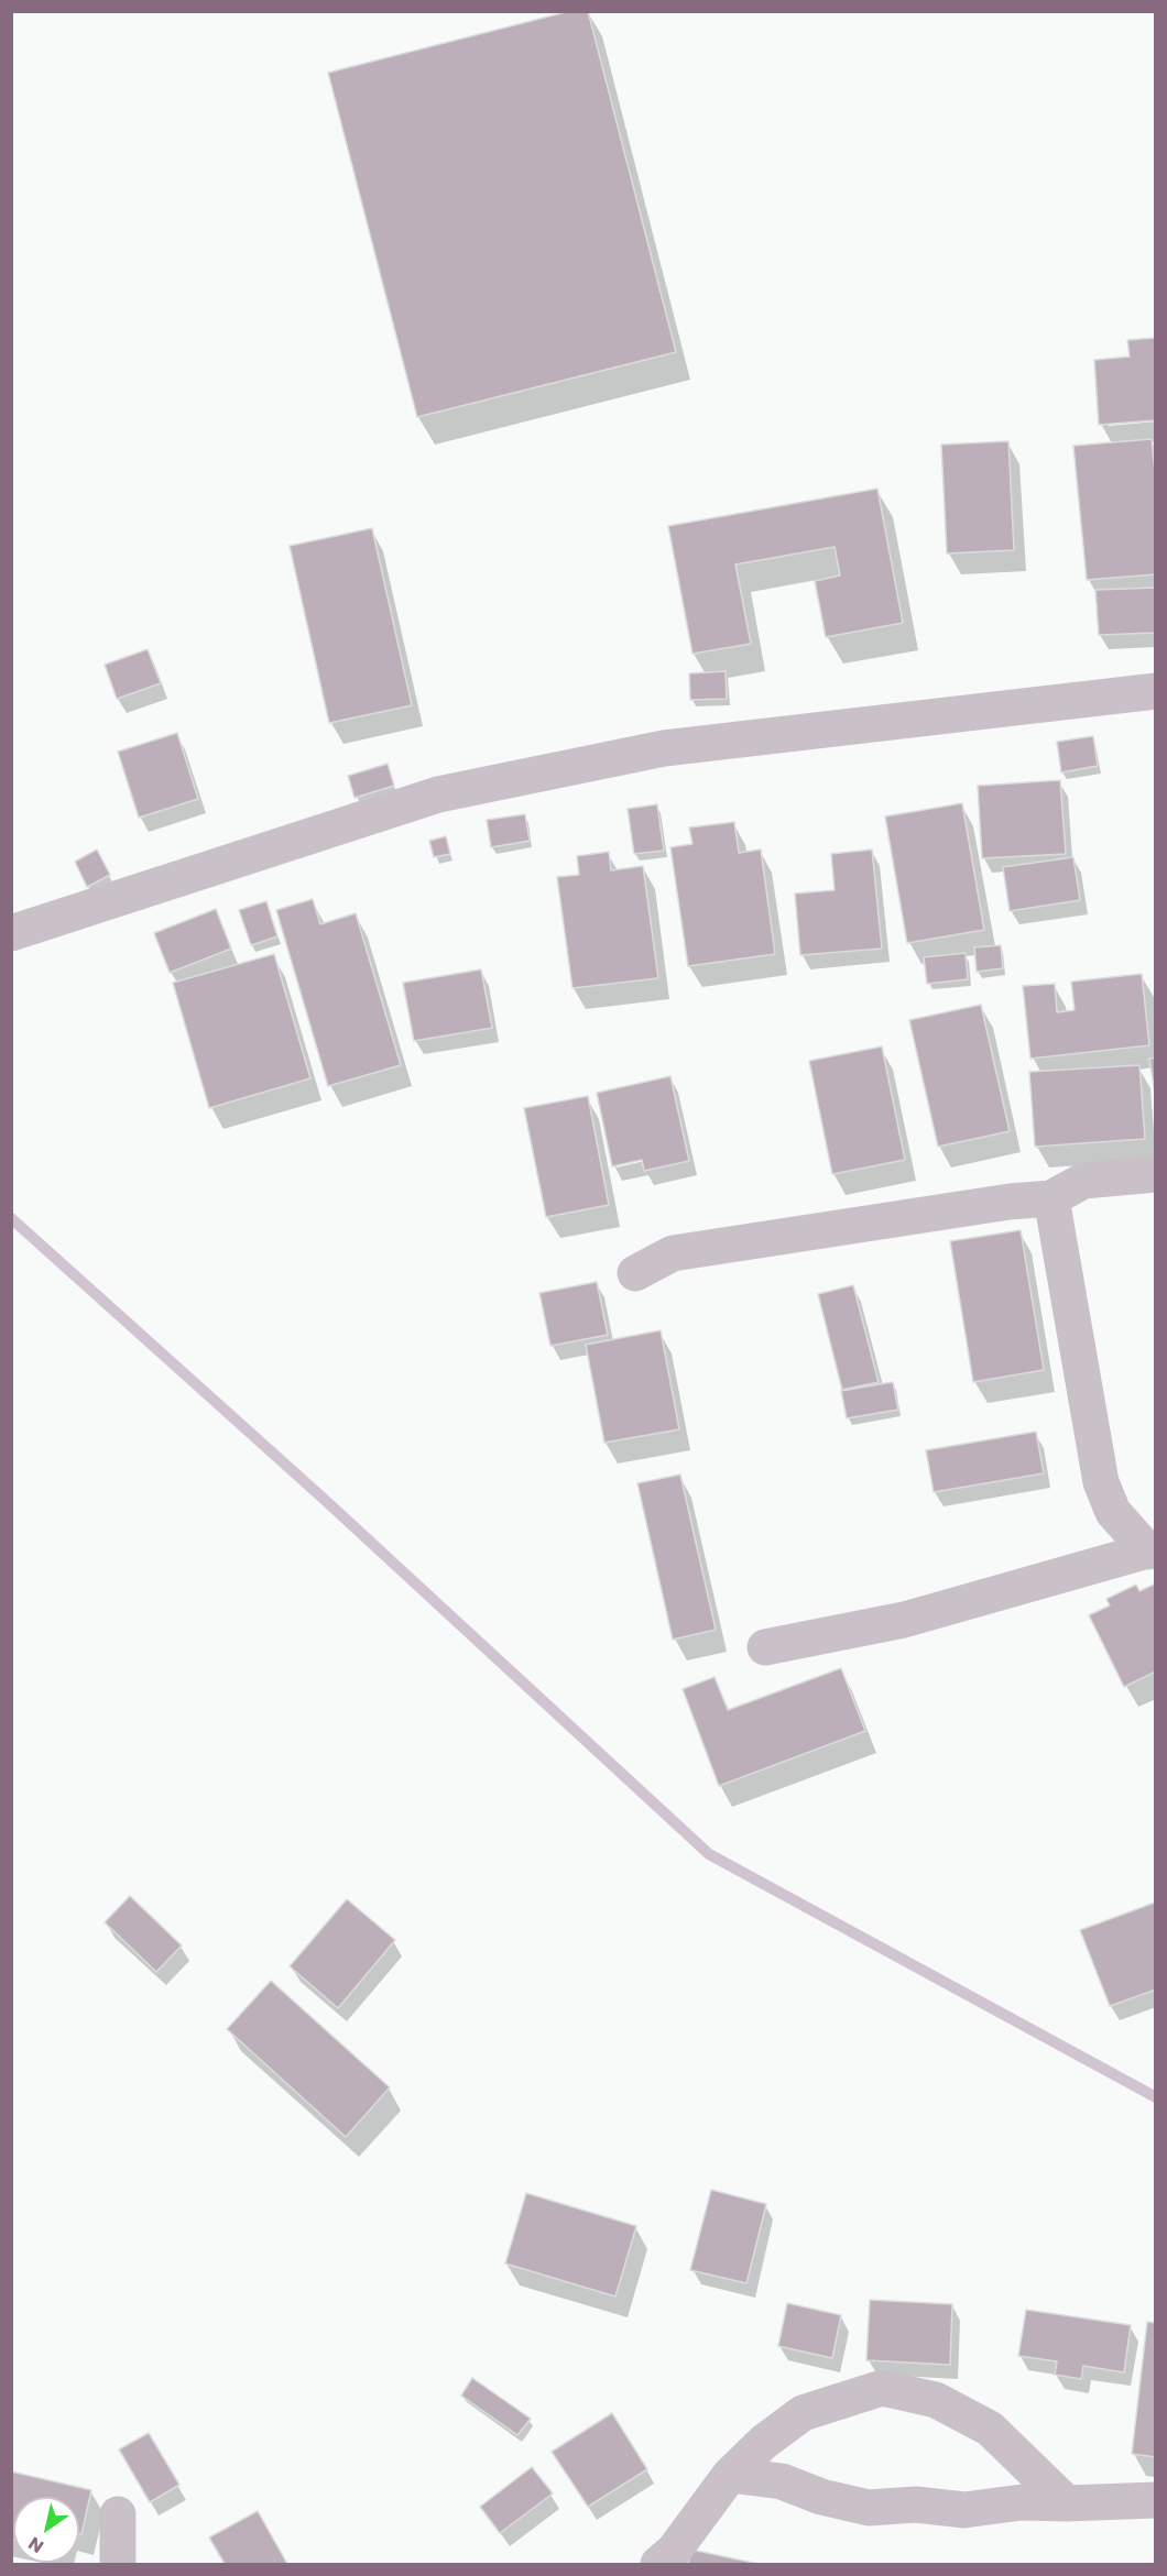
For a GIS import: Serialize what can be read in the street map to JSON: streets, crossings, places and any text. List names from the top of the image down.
{
  "north": "bottom left"
}
